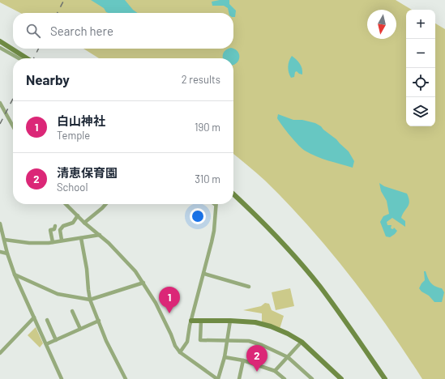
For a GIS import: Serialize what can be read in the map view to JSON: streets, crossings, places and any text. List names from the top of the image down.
{
  "north": "bottom",
  "page": {
    "map_buttons": ["+", "−"],
    "search": "Search here",
    "heading": ["Nearby", "2 results"],
    "list": [
      {
        "mark": "1",
        "name": "白山神社",
        "note": "Temple",
        "value": "190 m"
      },
      {
        "mark": "2",
        "name": "清恵保育園",
        "note": "School",
        "value": "310 m"
      }
    ],
    "pins": ["1", "2"]
  }
}
